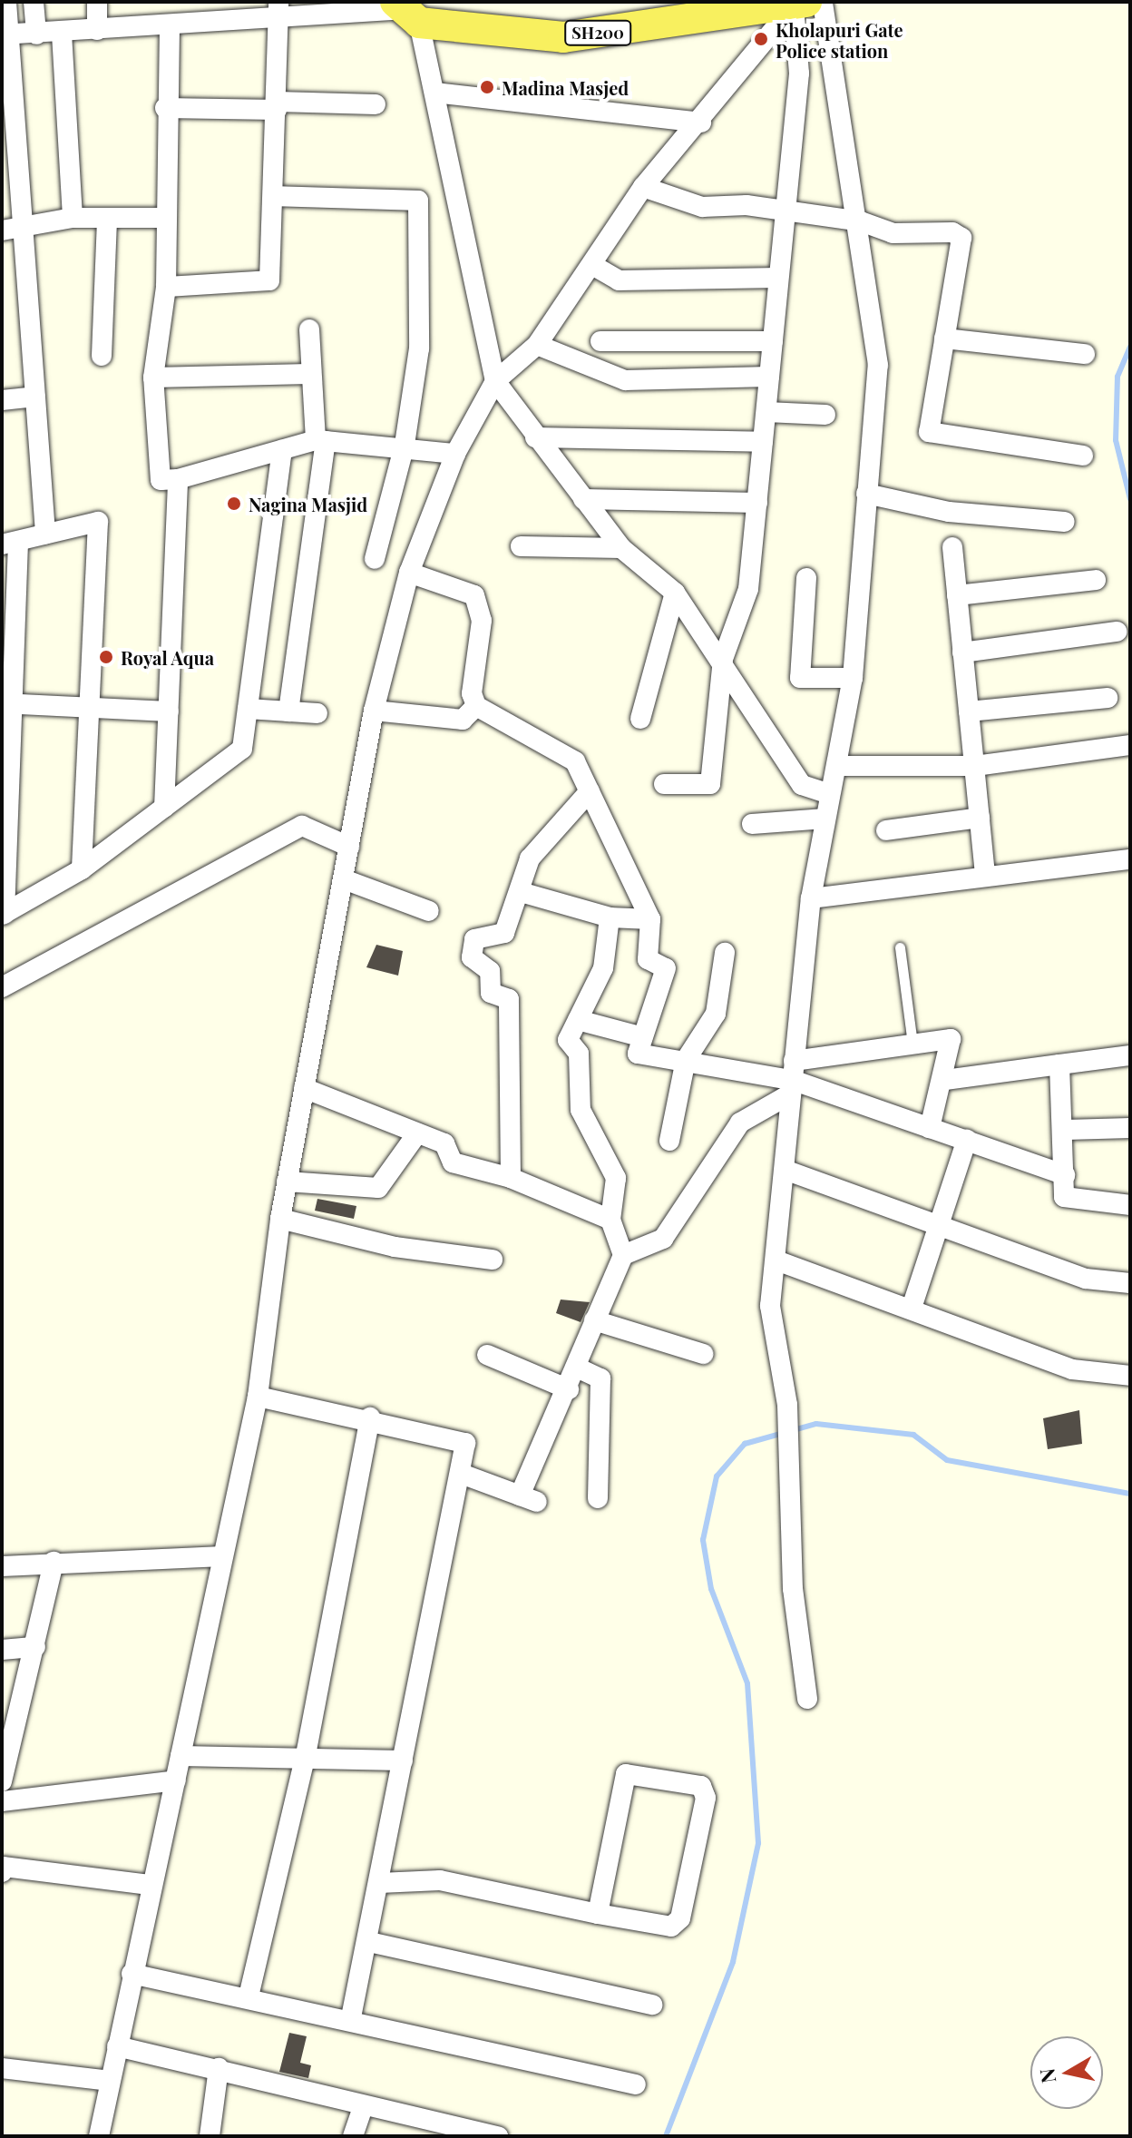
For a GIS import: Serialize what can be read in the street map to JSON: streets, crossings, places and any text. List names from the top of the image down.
{
  "streets": {
    "main road": ["SH200"]
  },
  "places": [
    "Kholapuri Gate Police station",
    "Madina Masjed",
    "Nagina Masjid",
    "Royal Aqua"
  ],
  "north": "left"
}
